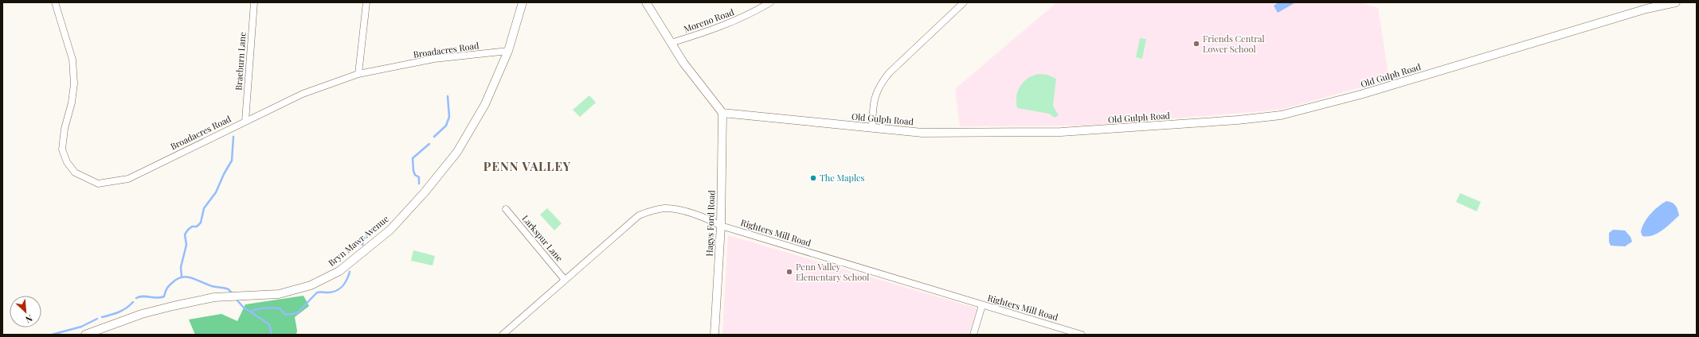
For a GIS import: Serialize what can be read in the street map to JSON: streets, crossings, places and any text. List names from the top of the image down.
{
  "streets": {
    "street": [
      "Moreno Road",
      "Broadacres Road",
      "Braeburn Lane",
      "Old Gulph Road",
      "Hagys Ford Road",
      "Righters Mill Road",
      "Larkspur Lane",
      "Bryn Mawr Avenue"
    ]
  },
  "crossings": [
    ["Broadacres Road", "Braeburn Lane"],
    ["Broadacres Road", "Bryn Mawr Avenue"],
    ["Old Gulph Road", "Hagys Ford Road"],
    ["Hagys Ford Road", "Righters Mill Road"],
    ["Righters Mill Road", "Larkspur Lane"]
  ],
  "districts": ["PENN VALLEY"],
  "places": ["Friends Central Lower School", "The Maples", "Penn Valley Elementary School"],
  "north": "bottom right"
}
